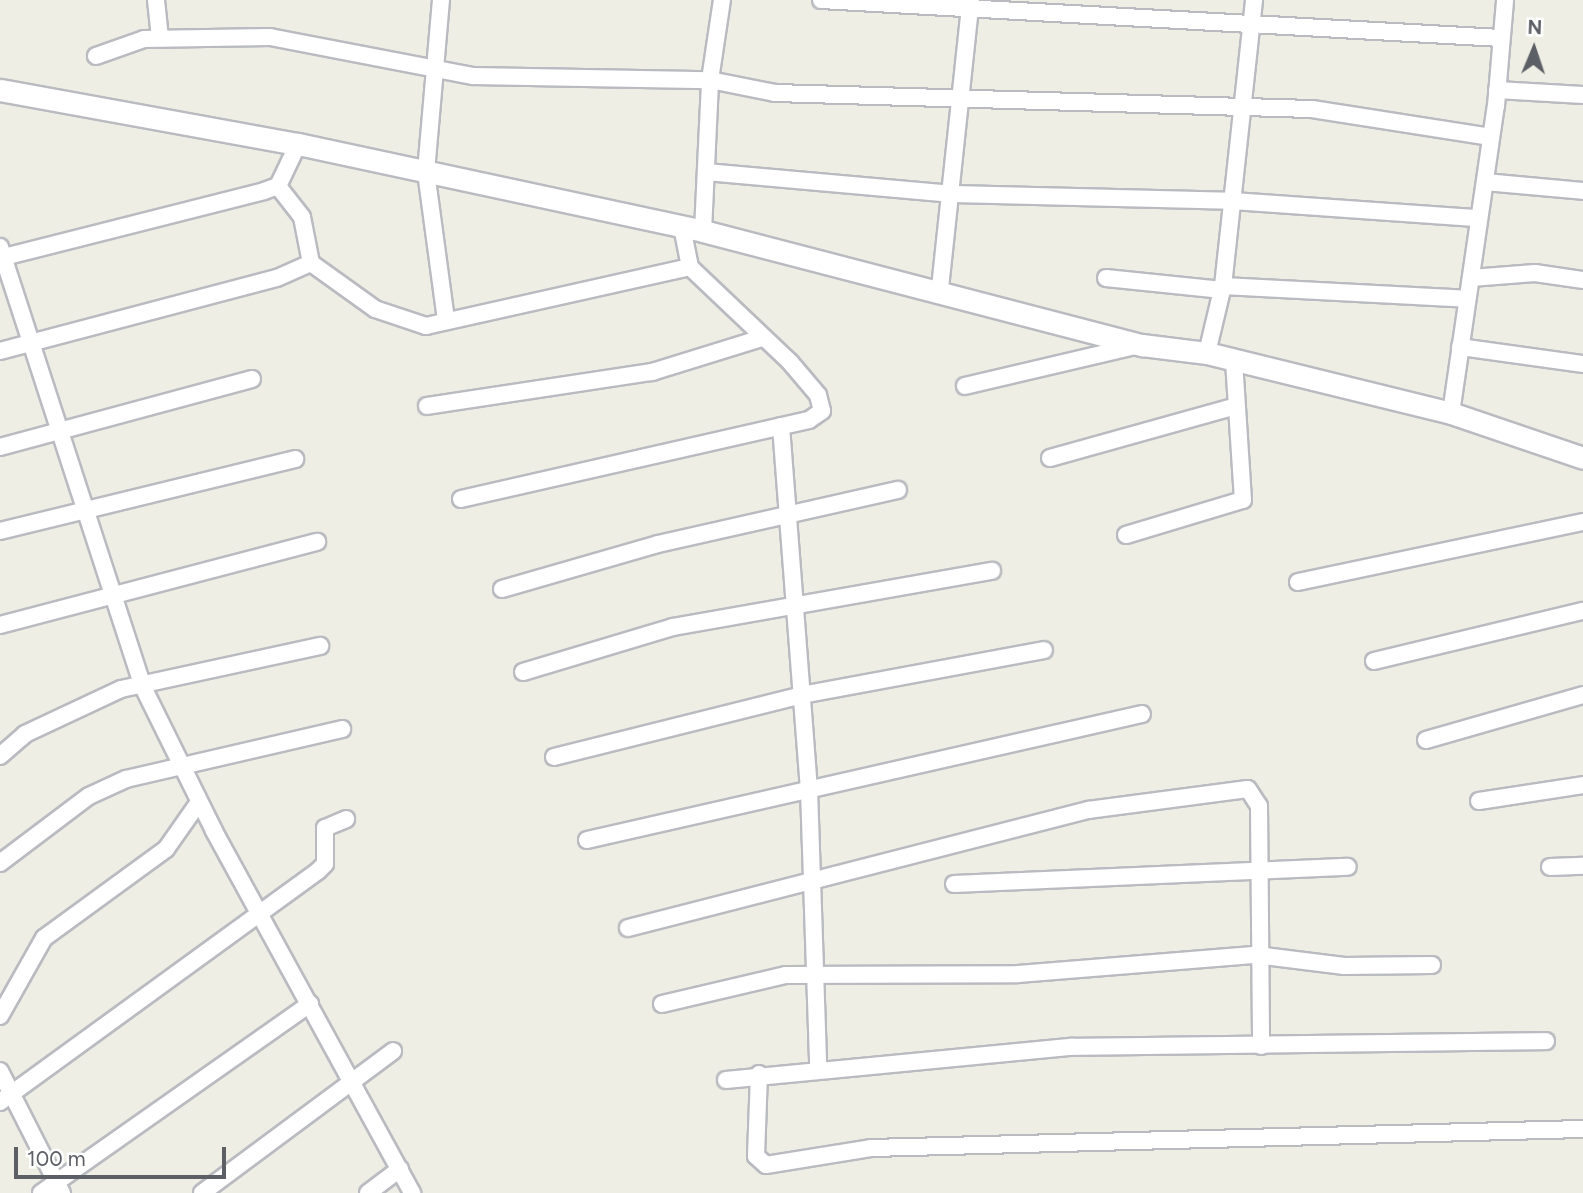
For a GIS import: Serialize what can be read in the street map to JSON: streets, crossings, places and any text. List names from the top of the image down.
{
  "scale_bar": "100 m",
  "north": "top"
}
